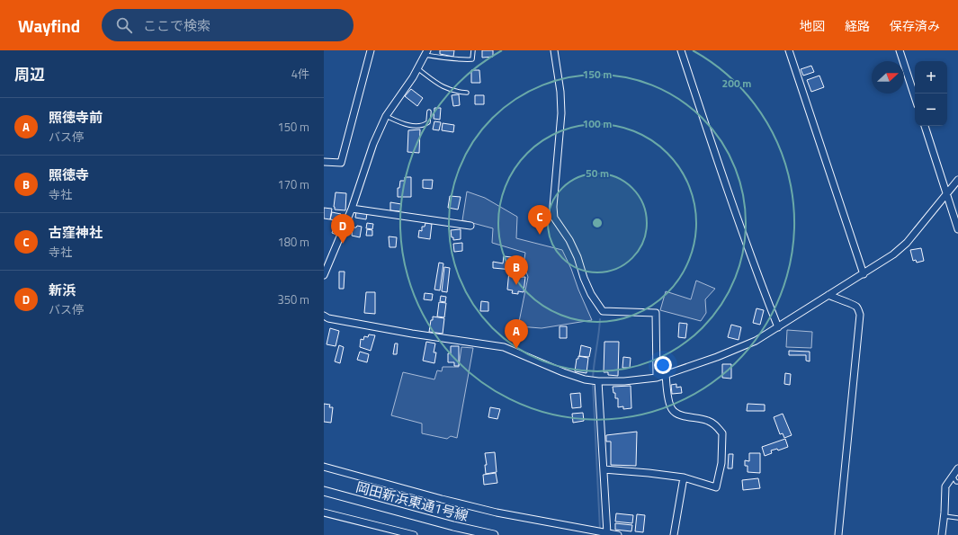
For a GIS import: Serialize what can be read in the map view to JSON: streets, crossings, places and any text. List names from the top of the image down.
{
  "streets": {
    "street": ["岡田新浜東通1号線"]
  },
  "north": "right",
  "page": {
    "header": "Wayfind",
    "search": "ここで検索",
    "nav": ["地図", "経路", "保存済み"],
    "heading": ["周辺", "4件"],
    "map_buttons": ["+", "−"],
    "list": [
      {
        "mark": "A",
        "name": "照徳寺前",
        "note": "バス停",
        "value": "150 m"
      },
      {
        "mark": "B",
        "name": "照徳寺",
        "note": "寺社",
        "value": "170 m"
      },
      {
        "mark": "C",
        "name": "古窪神社",
        "note": "寺社",
        "value": "180 m"
      },
      {
        "mark": "D",
        "name": "新浜",
        "note": "バス停",
        "value": "350 m"
      }
    ],
    "pins": [
      "C",
      "D",
      "B",
      "A"
    ]
  },
  "rings": [
    "150 m",
    "200 m",
    "100 m",
    "50 m"
  ]
}
